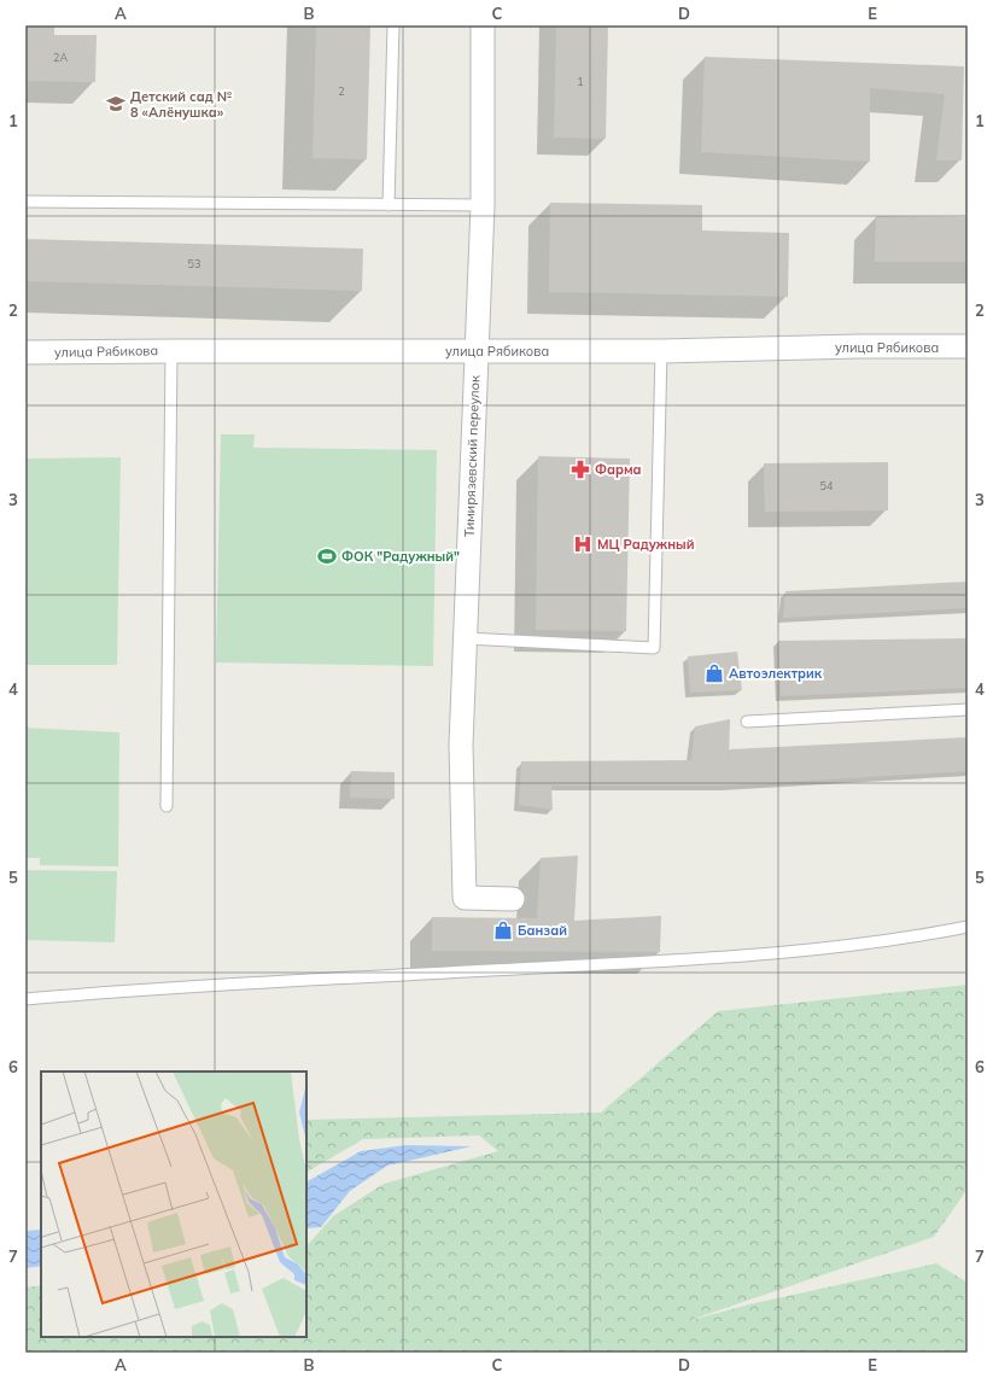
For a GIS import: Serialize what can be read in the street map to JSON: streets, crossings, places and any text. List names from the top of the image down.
{
  "streets": {
    "street": ["улица Рябикова", "Тимирязевский переулок"]
  },
  "crossings": [
    ["улица Рябикова", "Тимирязевский переулок"]
  ],
  "places": {
    "school or university": ["Детский сад № 8 «Алёнушка»"],
    "pharmacy": ["Фарма"],
    "hospital": ["МЦ Радужный"],
    "sports": ["ФОК \"Радужный\""],
    "shop": ["Автоэлектрик", "Банзай"]
  },
  "house_numbers": [
    "2А",
    "1",
    "2",
    "53",
    "54"
  ],
  "grid": {
    "columns": [
      "A",
      "B",
      "C",
      "D",
      "E"
    ],
    "rows": [
      "1",
      "2",
      "3",
      "4",
      "5",
      "6",
      "7"
    ]
  }
}
